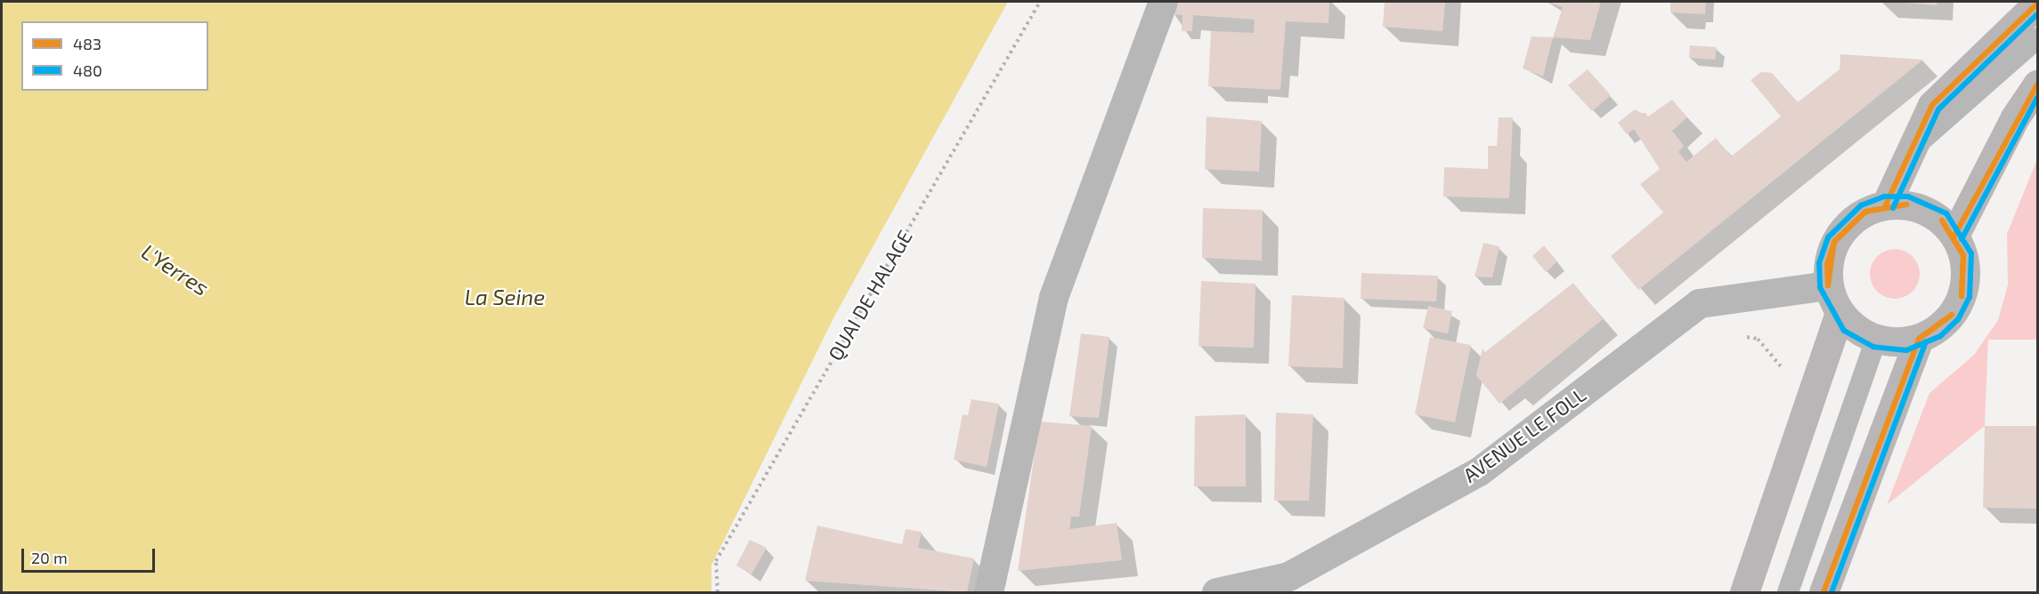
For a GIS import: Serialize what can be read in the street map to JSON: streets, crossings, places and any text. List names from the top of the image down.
{
  "streets": {
    "street": ["AVENUE LE FOLL"],
    "path": ["QUAI DE HALAGE"]
  },
  "water": ["L'Yerres", "La Seine"],
  "lines": ["transit line 483", "transit line 480"],
  "legend": ["483", "480"],
  "scale_bar": "20 m"
}
